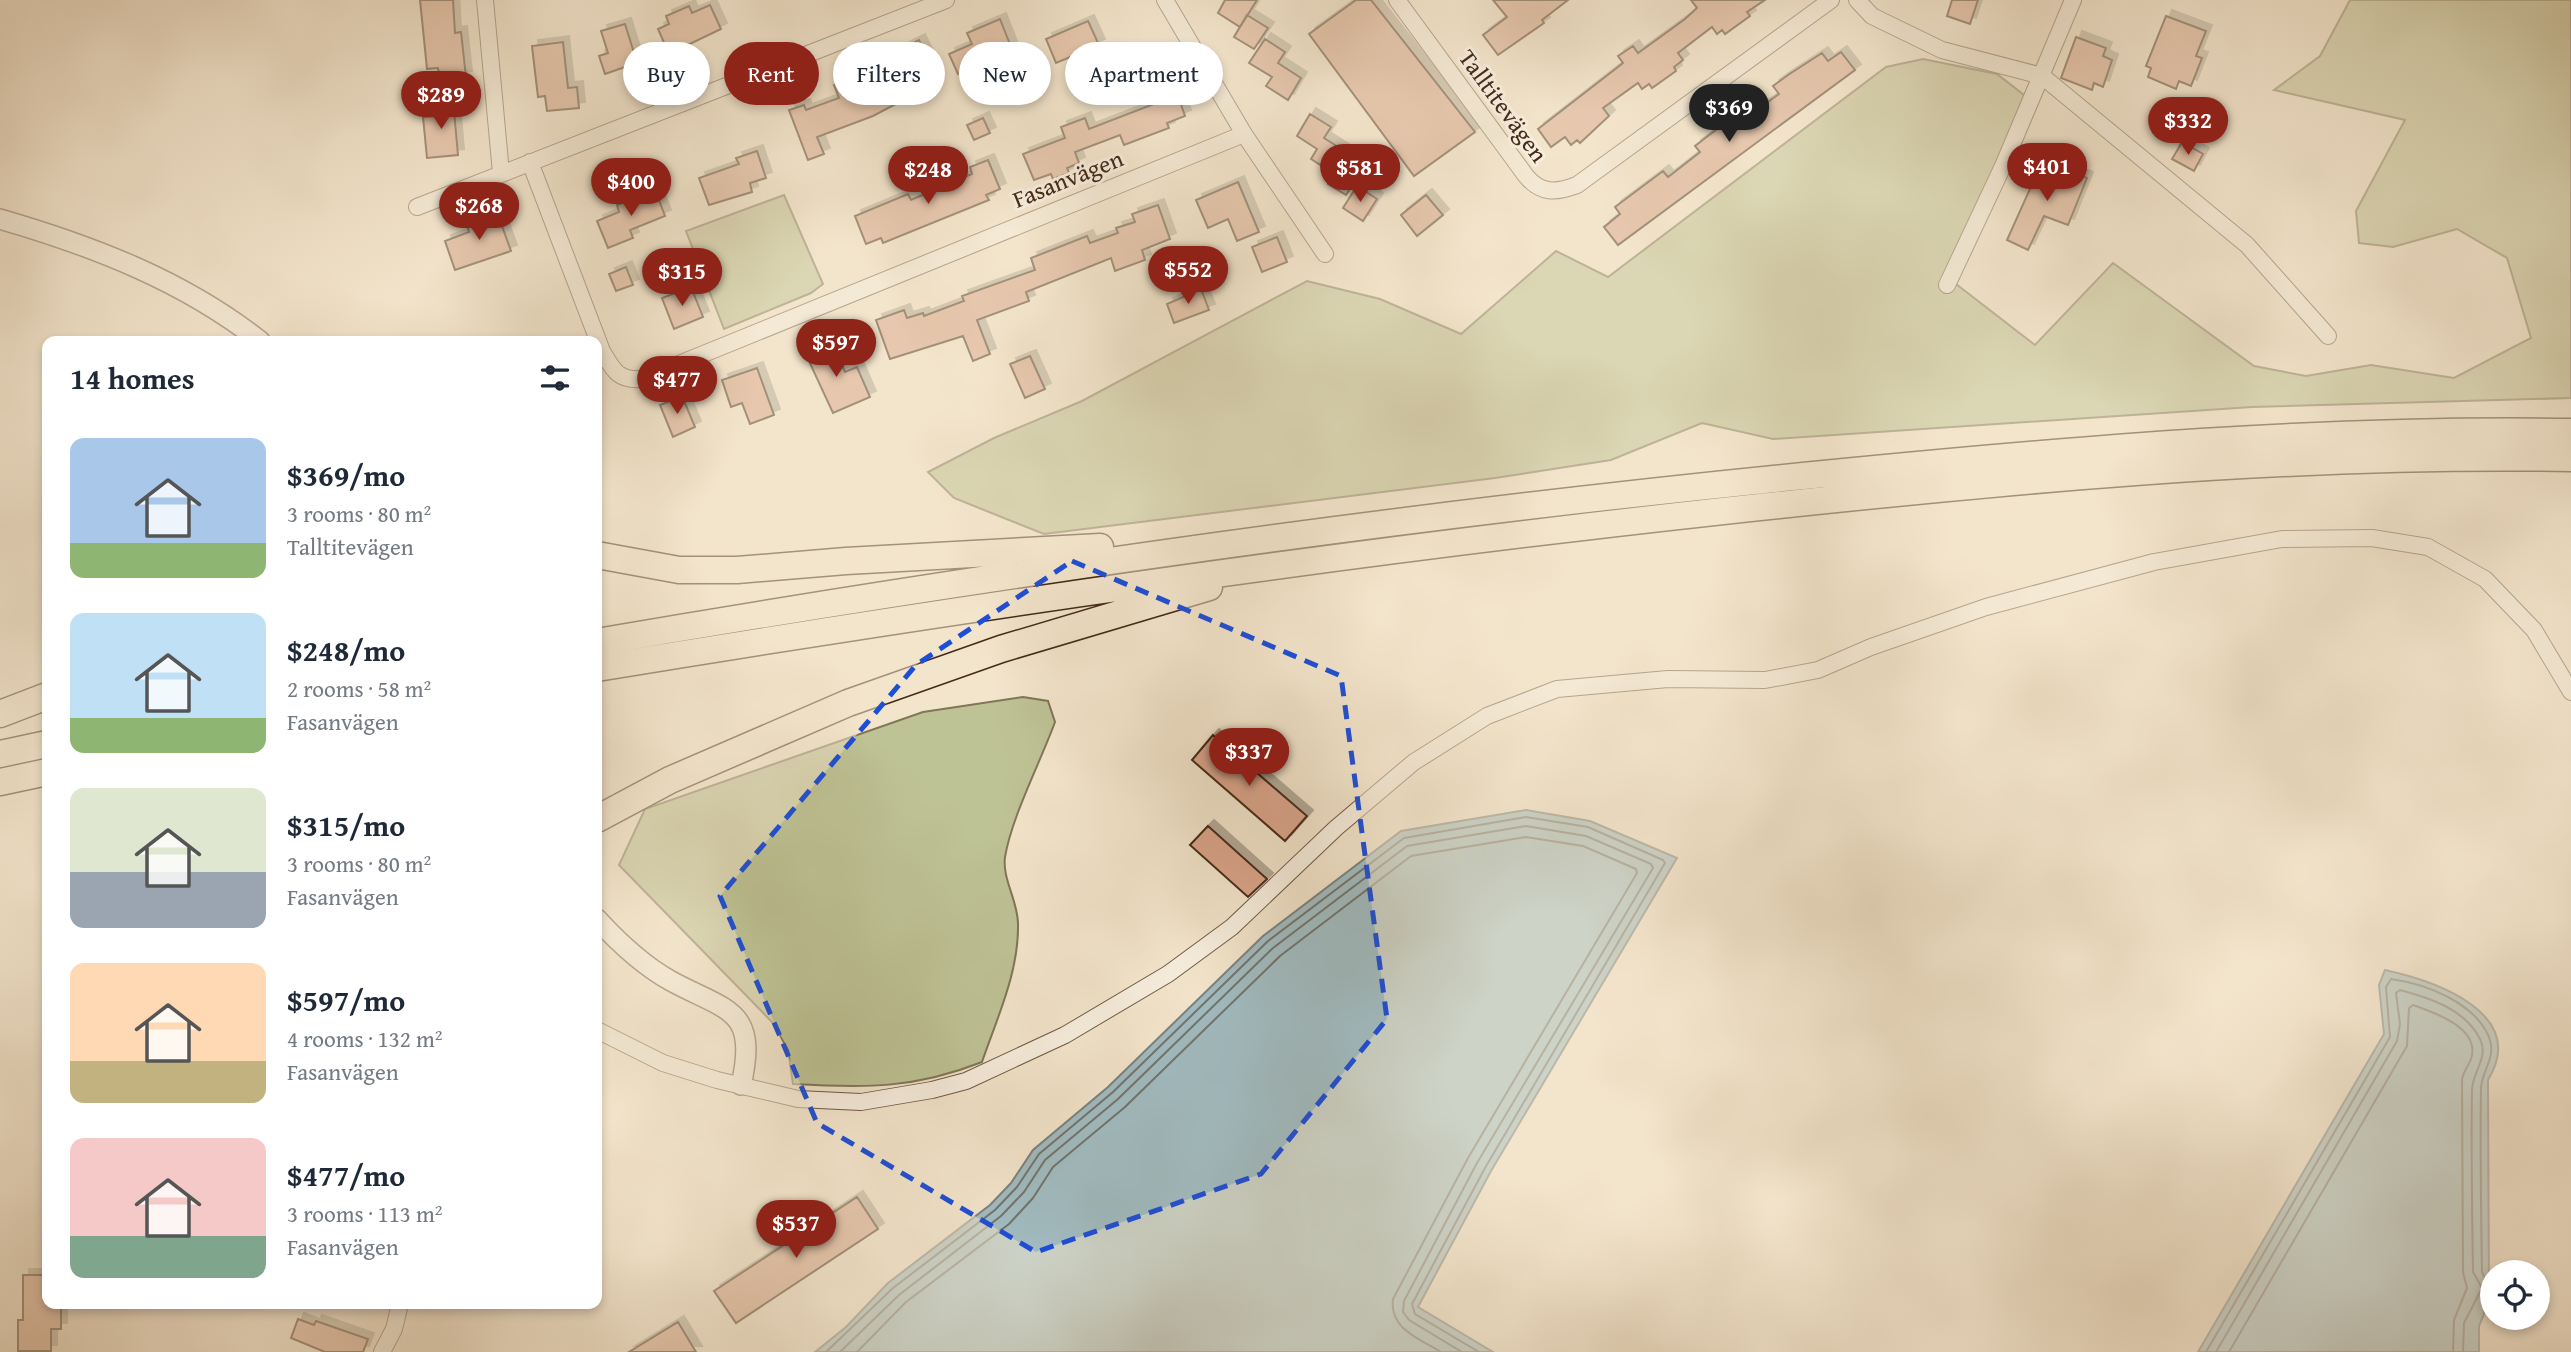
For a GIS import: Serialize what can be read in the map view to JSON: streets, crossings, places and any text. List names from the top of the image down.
{
  "streets": {
    "street": ["Talltitevägen", "Fasanvägen"]
  },
  "page": {
    "chip": [
      "Buy",
      "Rent",
      "Filters",
      "New",
      "Apartment"
    ],
    "price": [
      "$289",
      "$369",
      "$332",
      "$401",
      "$581",
      "$248",
      "$400",
      "$268",
      "$552",
      "$315",
      "$597",
      "$477",
      "$337",
      "$537"
    ],
    "heading": "14 homes",
    "list": [
      {
        "name": "$369/mo",
        "note": "3 rooms · 80 m² · Talltitevägen"
      },
      {
        "name": "$248/mo",
        "note": "2 rooms · 58 m² · Fasanvägen"
      },
      {
        "name": "$315/mo",
        "note": "3 rooms · 80 m² · Fasanvägen"
      },
      {
        "name": "$597/mo",
        "note": "4 rooms · 132 m² · Fasanvägen"
      },
      {
        "name": "$477/mo",
        "note": "3 rooms · 113 m² · Fasanvägen"
      }
    ]
  }
}
